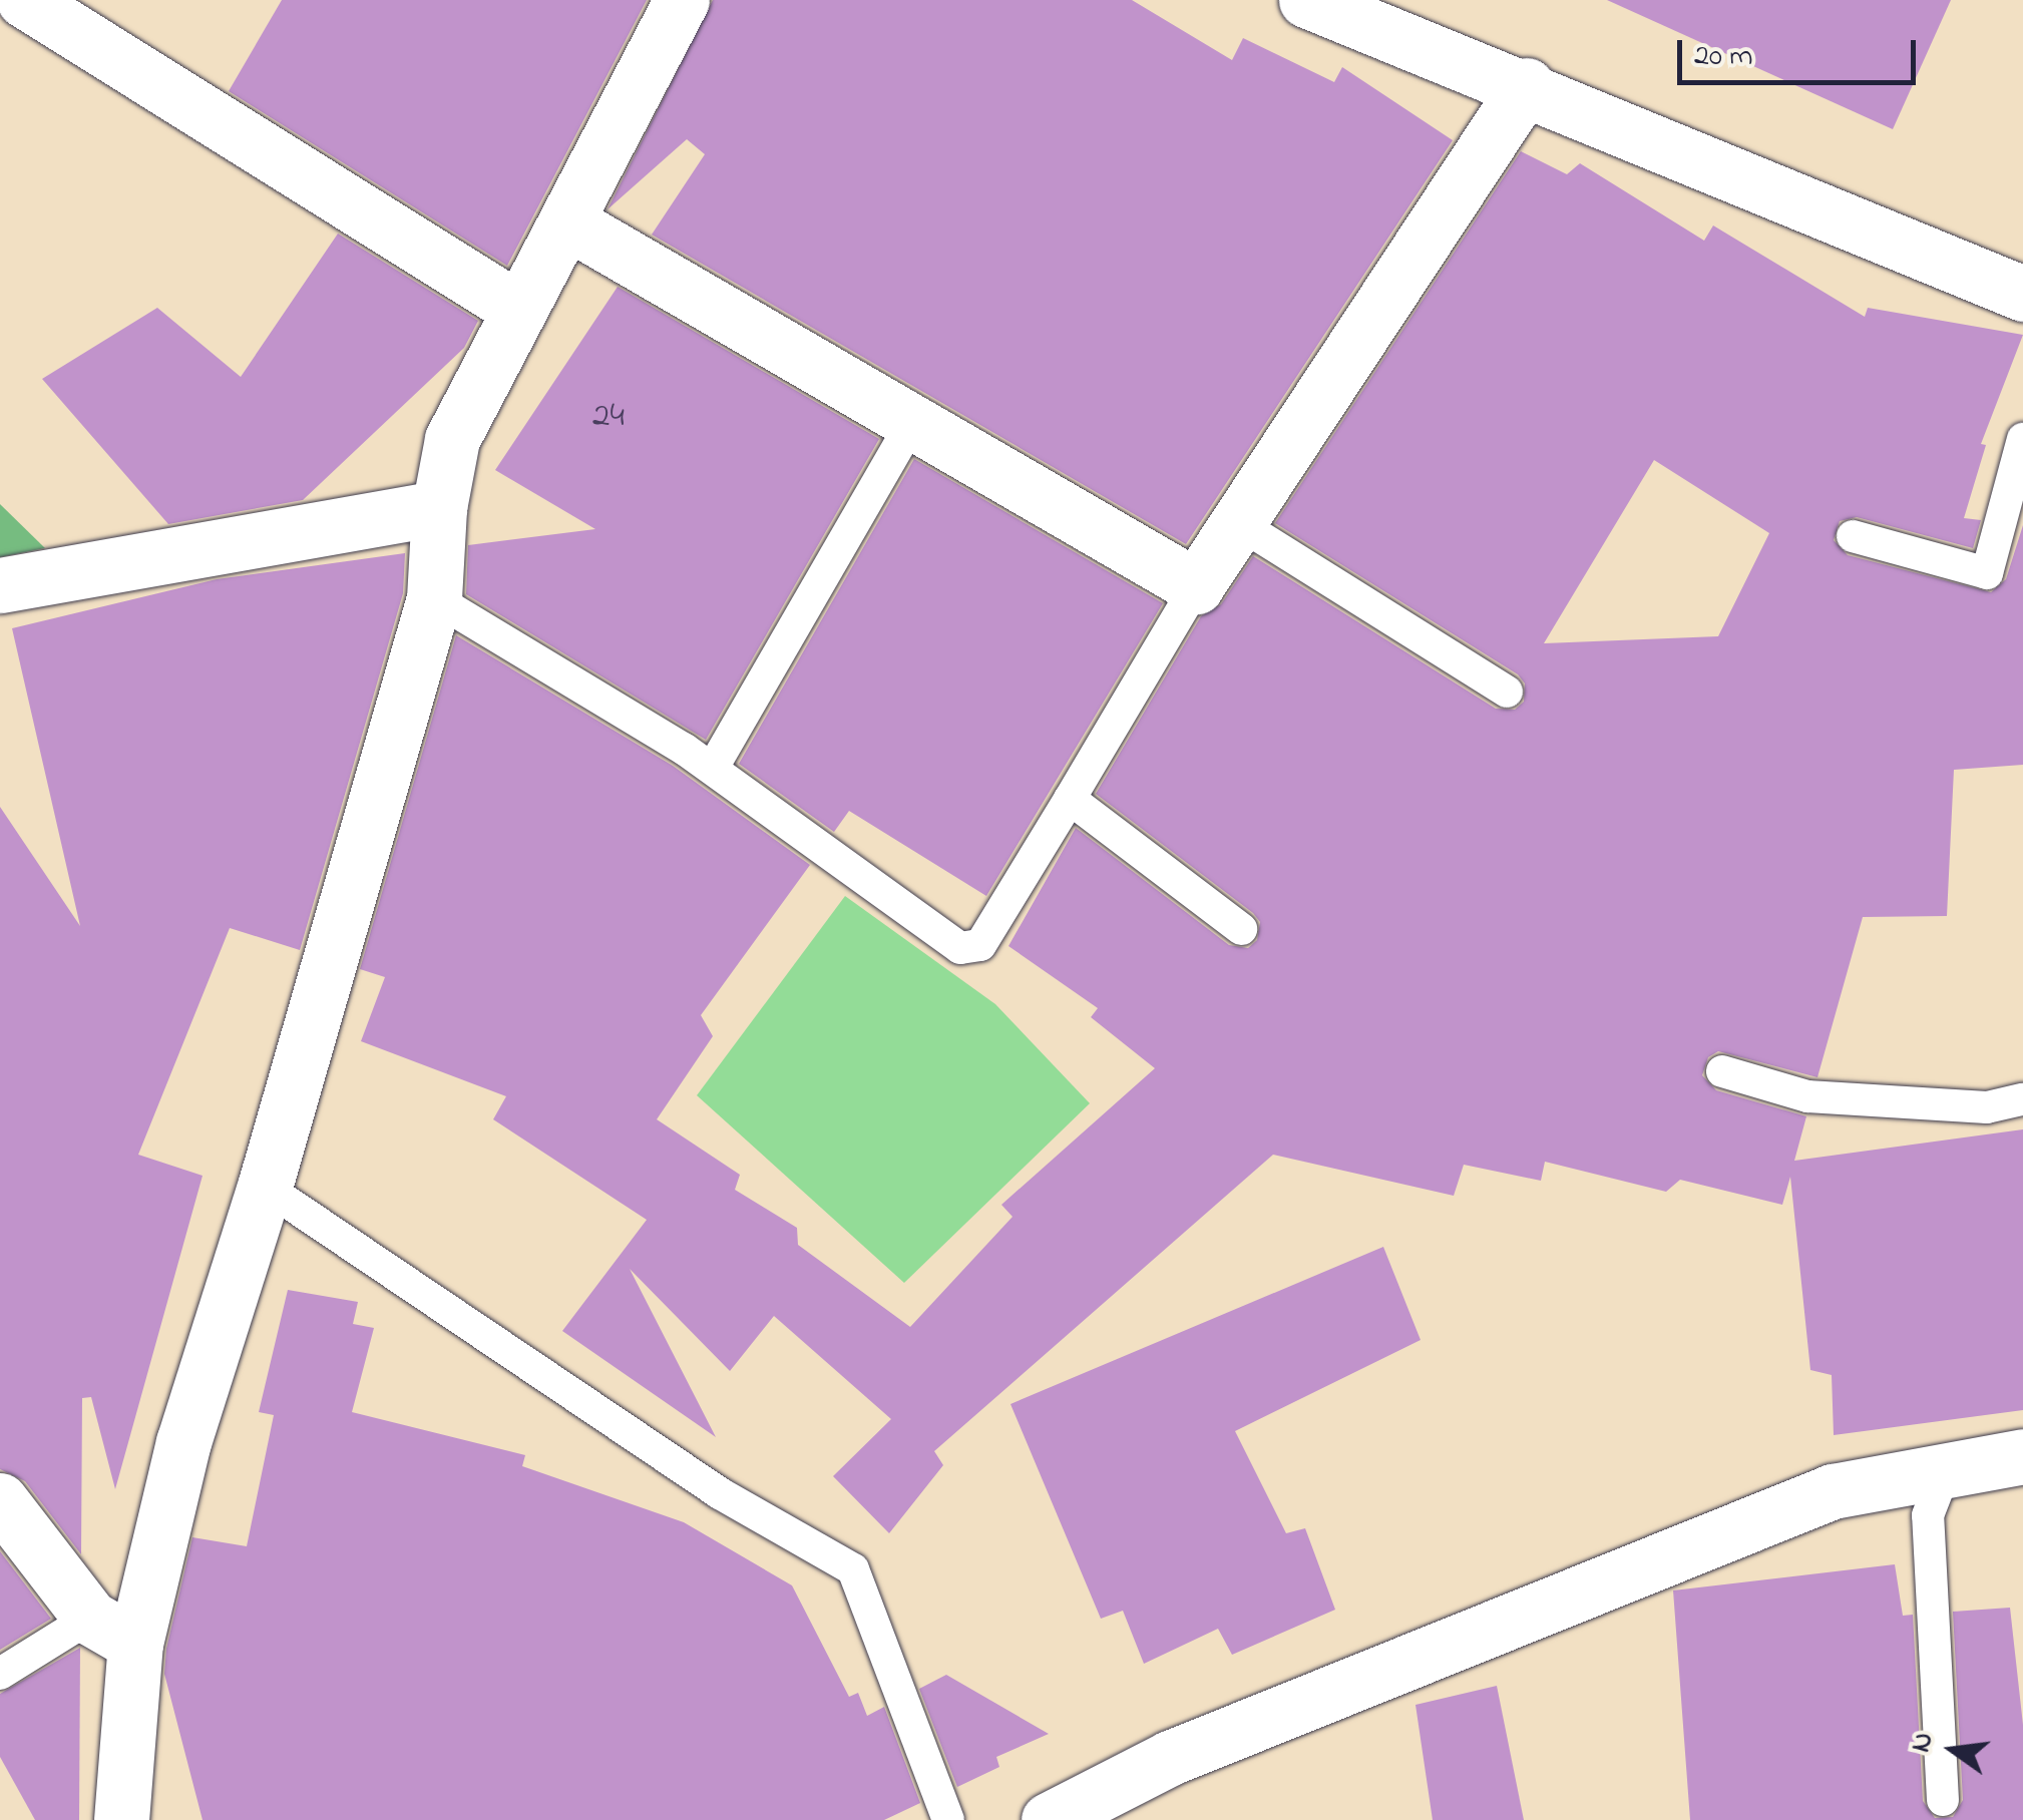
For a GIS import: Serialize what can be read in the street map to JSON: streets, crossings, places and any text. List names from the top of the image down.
{
  "house_numbers": ["24"],
  "scale_bar": "20 m",
  "north": "left"
}
